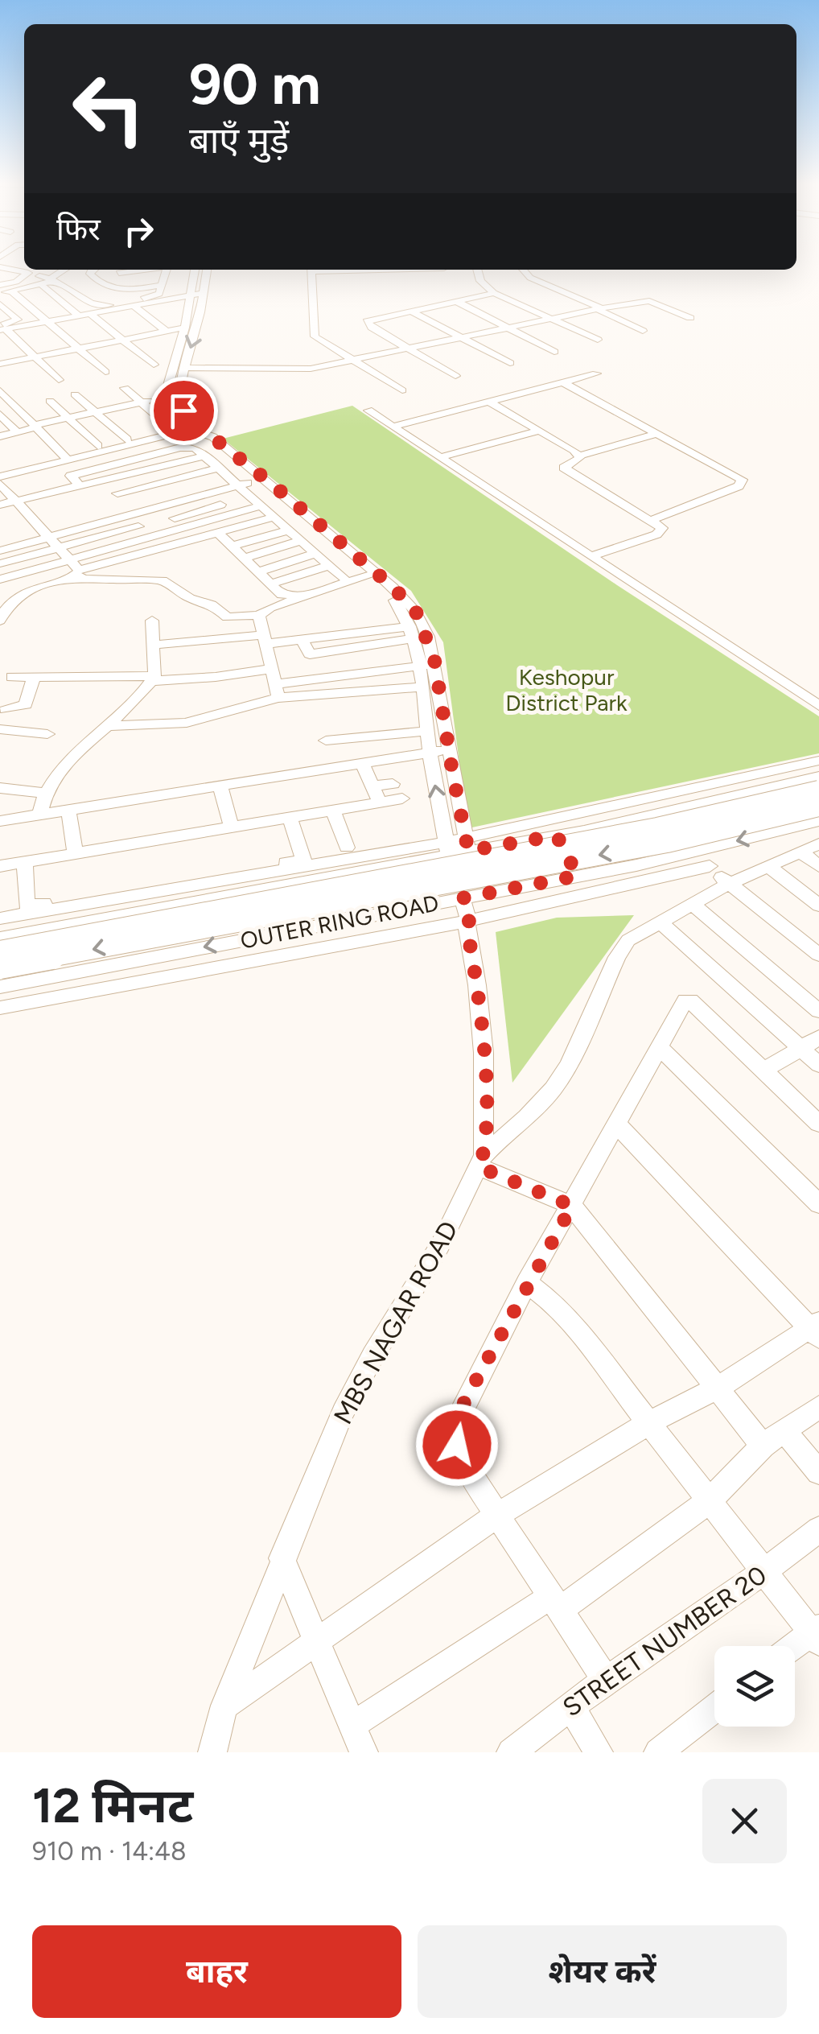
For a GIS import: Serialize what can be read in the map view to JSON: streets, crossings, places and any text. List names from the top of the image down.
{
  "streets": {
    "main road": ["OUTER RING ROAD"],
    "street": ["MBS NAGAR ROAD", "STREET NUMBER 20"]
  },
  "crossings": [
    ["OUTER RING ROAD", "MBS NAGAR ROAD"]
  ],
  "parks": ["Keshopur District Park"],
  "page": {
    "turn": ["90 m", "बाएँ मुड़ें"],
    "then": "फिर",
    "heading": ["12 मिनट", "910 m · 14:48"],
    "buttons": ["बाहर", "शेयर करें"]
  }
}
